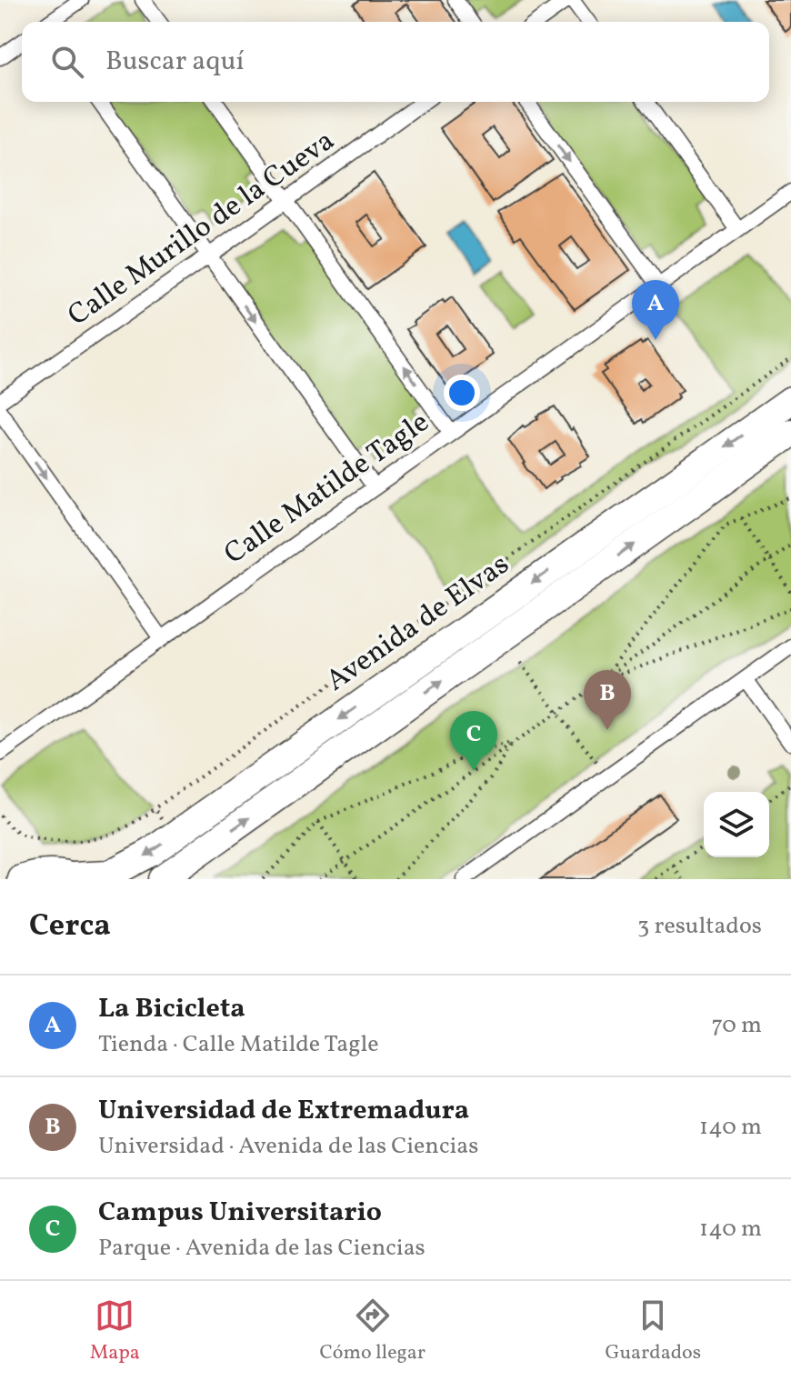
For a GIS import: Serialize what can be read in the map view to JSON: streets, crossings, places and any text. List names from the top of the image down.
{
  "streets": {
    "highway": ["Avenida de Elvas"],
    "street": ["Calle Murillo de la Cueva", "Calle Matilde Tagle"]
  },
  "page": {
    "search": "Buscar aquí",
    "pins": ["A", "B", "C"],
    "heading": ["Cerca", "3 resultados"],
    "list": [
      {
        "mark": "A",
        "name": "La Bicicleta",
        "note": "Tienda · Calle Matilde Tagle",
        "value": "70 m"
      },
      {
        "mark": "B",
        "name": "Universidad de Extremadura",
        "note": "Universidad · Avenida de las Ciencias",
        "value": "140 m"
      },
      {
        "mark": "C",
        "name": "Campus Universitario",
        "note": "Parque · Avenida de las Ciencias",
        "value": "140 m"
      }
    ],
    "nav": ["Mapa", "Cómo llegar", "Guardados"]
  }
}
